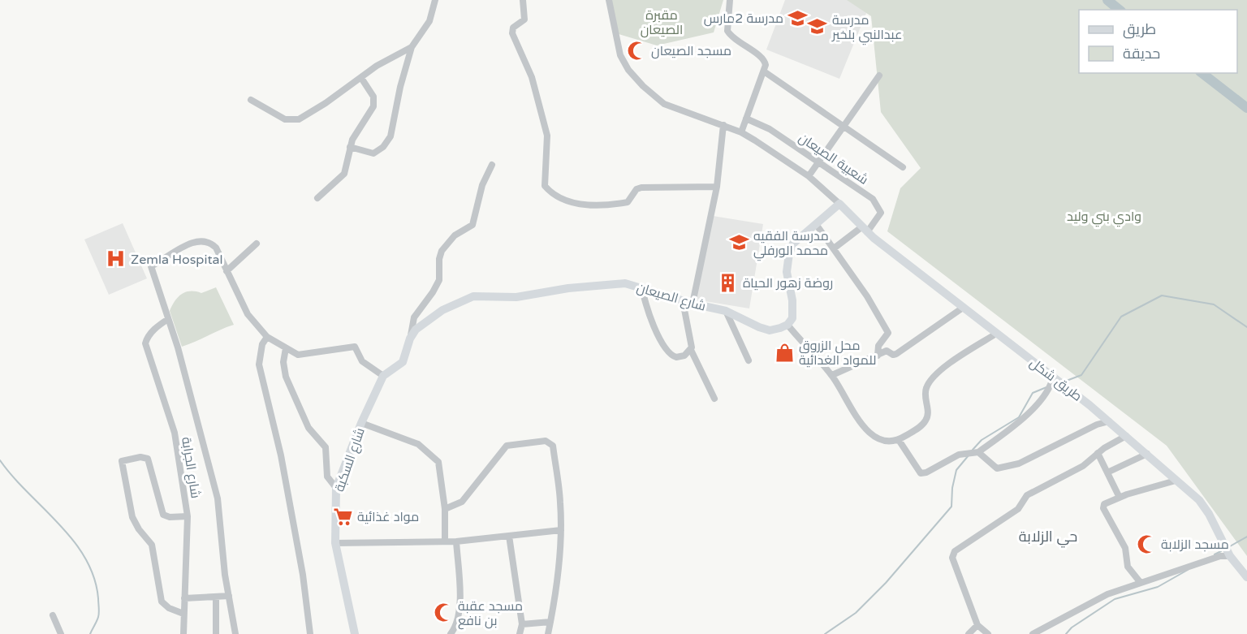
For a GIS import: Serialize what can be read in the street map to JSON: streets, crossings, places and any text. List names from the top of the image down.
{
  "streets": {
    "main road": ["شارع الصيعان", "طريق شكل", "شارع السكبة"],
    "street": ["شعبية الصيعان", "شارع الجرابة"]
  },
  "crossings": [
    ["شعبية الصيعان", "طريق شكل"],
    ["شارع الصيعان", "شارع السكبة"]
  ],
  "districts": ["حي الزلابة"],
  "parks": ["مقبرة الصيعان", "وادي بني وليد"],
  "places": {
    "school or university": ["مدرسة 2مارس", "مدرسة عبدالنبي بلخير", "مدرسة الفقيه محمد الورفلي"],
    "mosque": ["مسجد الصيعان", "مسجد الزلابة", "مسجد عقبة بن نافع"],
    "hospital": ["Zemla Hospital"],
    "building": ["روضة زهور الحياة"],
    "shop": ["محل الزروق للمواد الغدائية"],
    "supermarket": ["مواد غذائية"]
  },
  "legend": ["طريق", "حديقة"]
}
